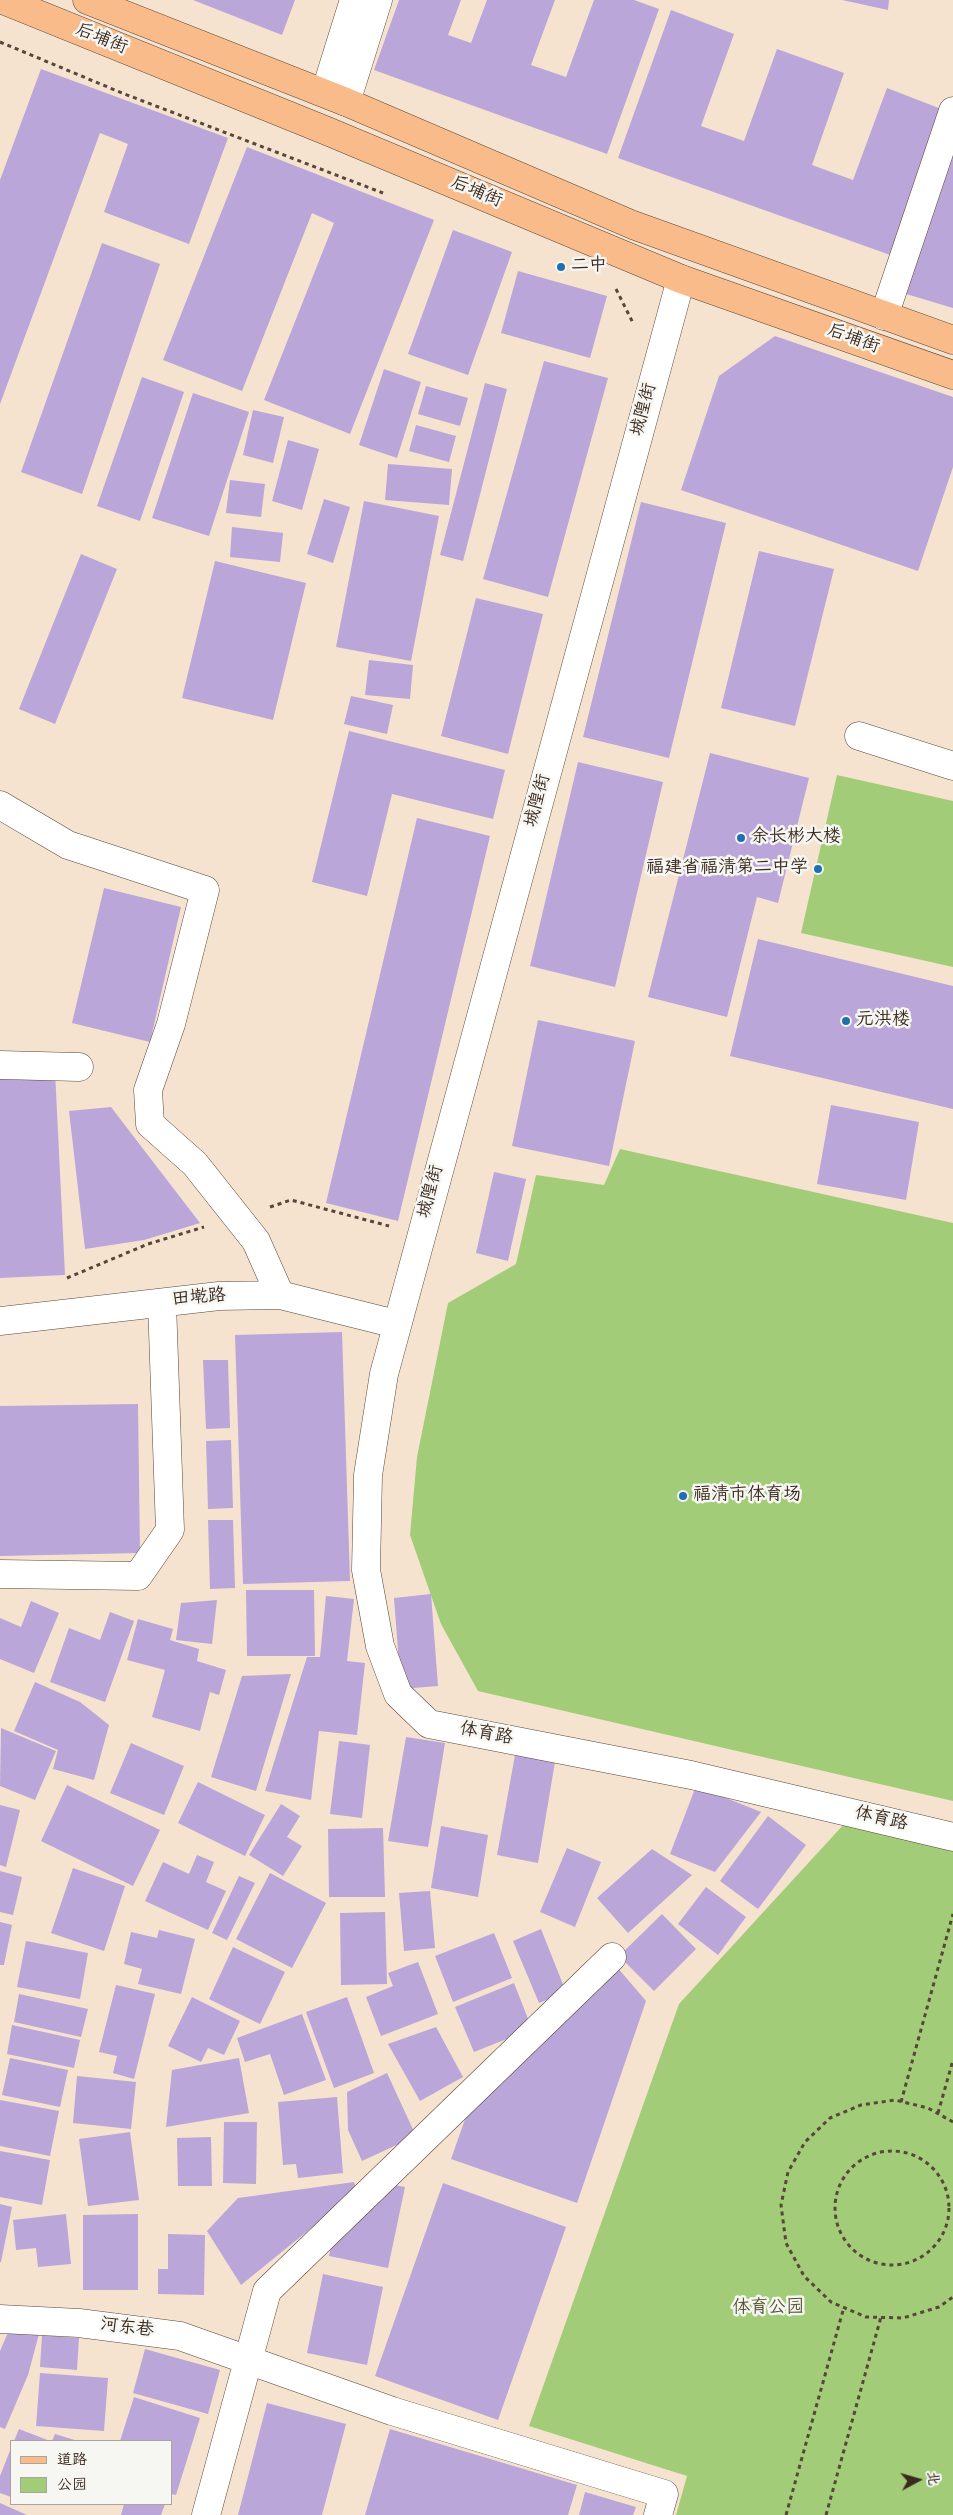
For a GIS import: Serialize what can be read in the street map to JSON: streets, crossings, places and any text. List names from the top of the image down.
{
  "streets": {
    "main road": ["后埔街"],
    "street": [
      "城隍街",
      "田墘路",
      "体育路",
      "河东巷"
    ]
  },
  "crossings": [
    ["后埔街", "城隍街"],
    ["城隍街", "田墘路"],
    ["城隍街", "体育路"],
    ["田墘路", "体育路"]
  ],
  "parks": ["体育公园"],
  "places": [
    "二中",
    "余长彬大楼",
    "福建省福清第二中学",
    "元洪楼",
    "福清市体育场"
  ],
  "legend": ["道路", "公园"],
  "north": "right"
}
